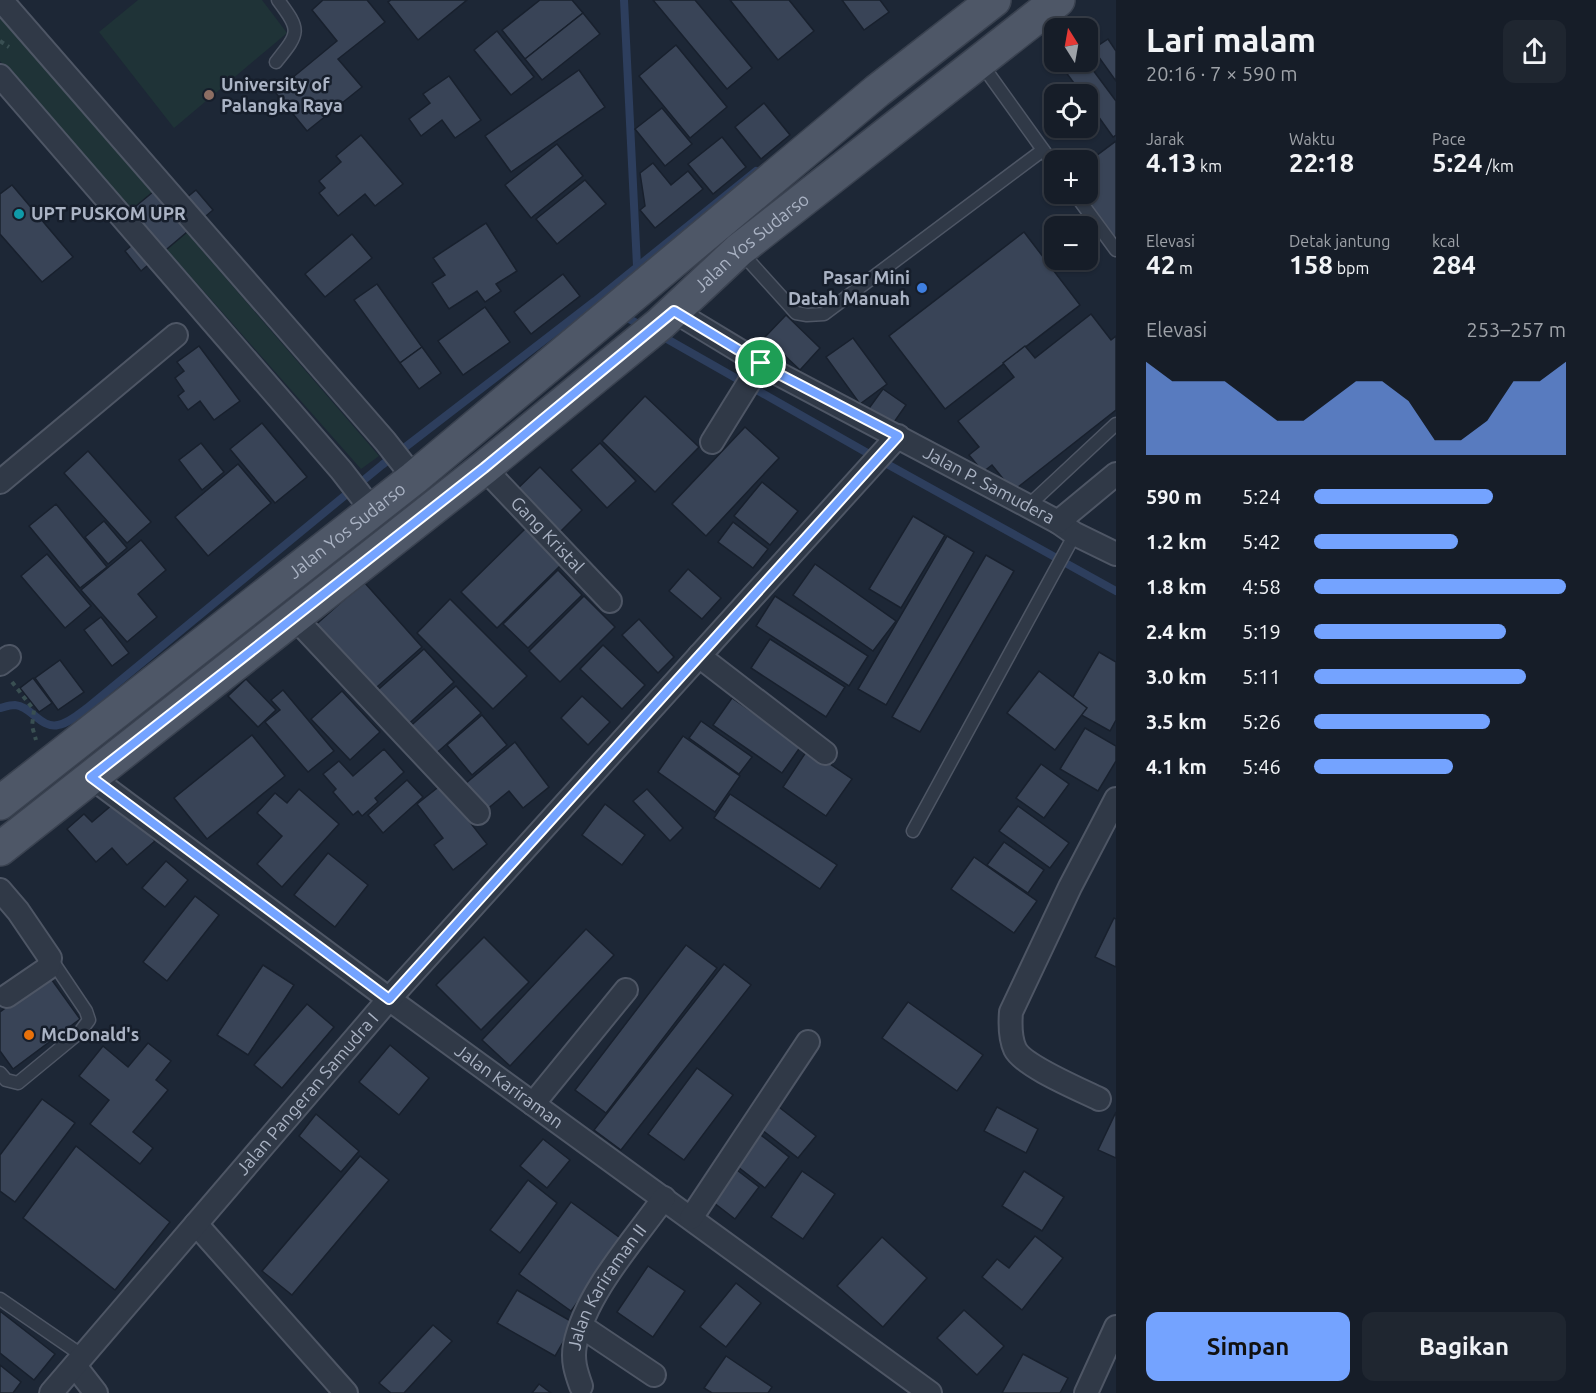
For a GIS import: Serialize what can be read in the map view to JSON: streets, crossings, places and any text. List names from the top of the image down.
{
  "streets": {
    "main road": ["Jalan Yos Sudarso"],
    "street": [
      "Jalan P. Samudera",
      "Gang Kristal",
      "Jalan Kariraman",
      "Jalan Pangeran Samudra I",
      "Jalan Kariraman II"
    ]
  },
  "crossings": [
    ["Jalan Yos Sudarso", "Jalan P. Samudera"],
    ["Jalan Yos Sudarso", "Gang Kristal"],
    ["Jalan Yos Sudarso", "Jalan Kariraman"],
    ["Jalan P. Samudera", "Jalan Pangeran Samudra I"],
    ["Jalan Kariraman", "Jalan Pangeran Samudra I"],
    ["Jalan Kariraman", "Jalan Kariraman II"]
  ],
  "places": [
    "University of Palangka Raya",
    "UPT PUSKOM UPR",
    "Pasar Mini Datah Manuah",
    "McDonald's"
  ],
  "north": "top",
  "page": {
    "heading": ["Lari malam", "20:16 · 7 × 590 m"],
    "map_buttons": ["+", "−"],
    "stats": [
      ["Jarak", "4.13 km"],
      ["Waktu", "22:18"],
      ["Pace", "5:24 /km"],
      ["Elevasi", "42 m"],
      ["Detak jantung", "158 bpm"],
      ["kcal", "284"]
    ],
    "chart": ["Elevasi", "253–257 m"],
    "list": [
      {
        "name": "590 m",
        "note": "5:24"
      },
      {
        "name": "1.2 km",
        "note": "5:42"
      },
      {
        "name": "1.8 km",
        "note": "4:58"
      },
      {
        "name": "2.4 km",
        "note": "5:19"
      },
      {
        "name": "3.0 km",
        "note": "5:11"
      },
      {
        "name": "3.5 km",
        "note": "5:26"
      },
      {
        "name": "4.1 km",
        "note": "5:46"
      }
    ],
    "buttons": ["Simpan", "Bagikan"]
  }
}
